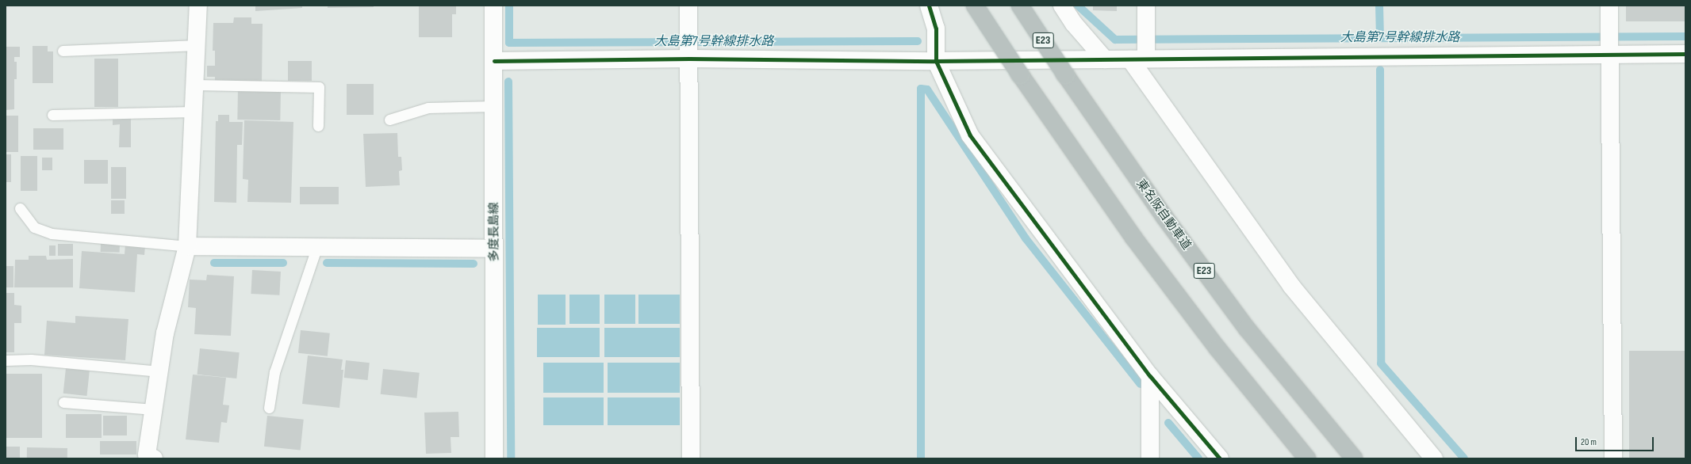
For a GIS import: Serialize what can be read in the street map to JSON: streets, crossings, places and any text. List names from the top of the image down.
{
  "streets": {
    "highway": ["E23", "東名阪自動車道"],
    "street": ["多度長島線"]
  },
  "water": ["大島第7号幹線排水路"],
  "scale_bar": "20 m"
}
